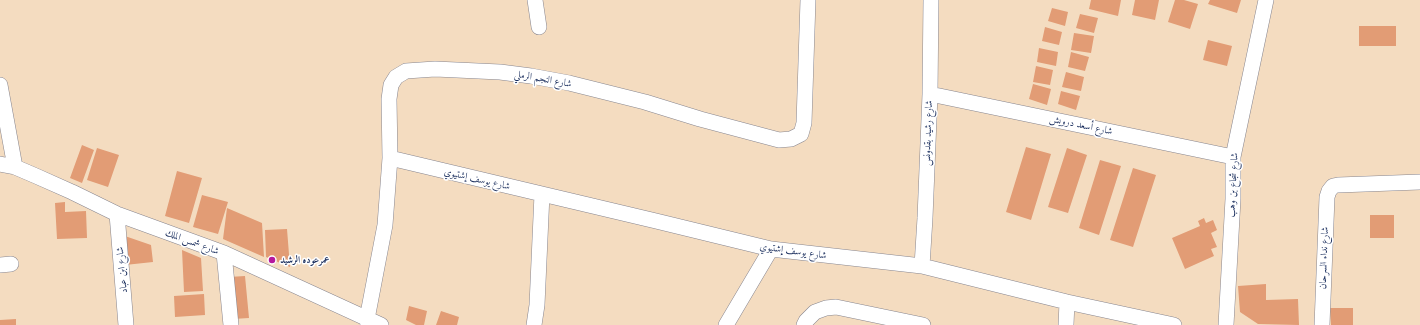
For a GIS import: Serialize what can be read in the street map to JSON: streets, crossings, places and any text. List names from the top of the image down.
{
  "streets": {
    "street": [
      "شارع النجم الرملي",
      "شارع أسعد درويش",
      "شارع رشيد بقدونس",
      "شارع يوسف إشتيوي",
      "شارع شجاع بن وهب",
      "شارع شمس الملك",
      "شارع نداء السرحان",
      "شارع ابن عباد"
    ]
  },
  "crossings": [
    ["شارع النجم الرملي", "شارع يوسف إشتيوي"],
    ["شارع النجم الرملي", "شارع شمس الملك"],
    ["شارع أسعد درويش", "شارع رشيد بقدونس"],
    ["شارع أسعد درويش", "شارع شجاع بن وهب"],
    ["شارع رشيد بقدونس", "شارع يوسف إشتيوي"],
    ["شارع شمس الملك", "شارع ابن عباد"]
  ],
  "places": ["عمرعوده الرشيد"]
}
